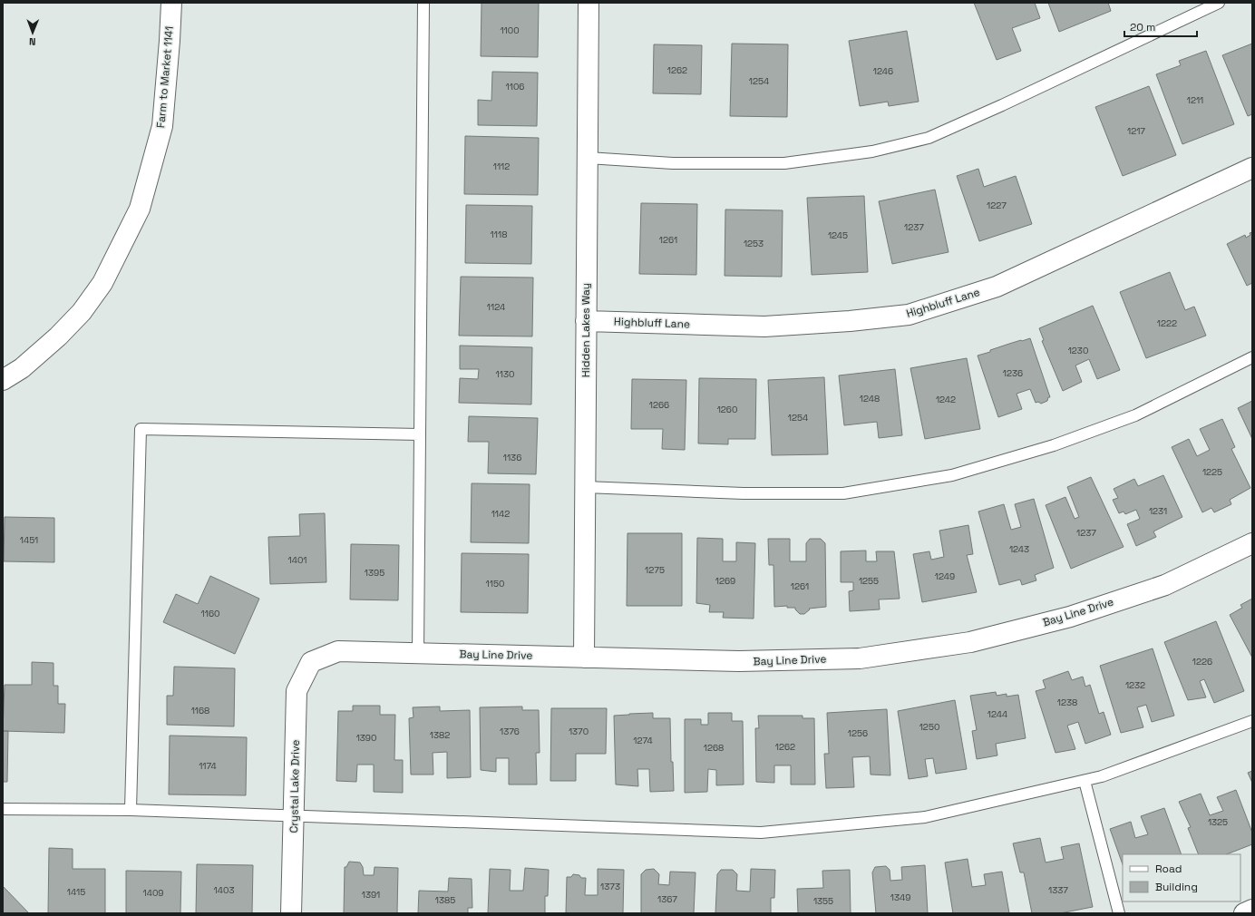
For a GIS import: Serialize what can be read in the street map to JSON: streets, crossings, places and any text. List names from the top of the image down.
{
  "streets": {
    "street": [
      "Farm to Market 1141",
      "Highbluff Lane",
      "Hidden Lakes Way",
      "Bay Line Drive",
      "Crystal Lake Drive"
    ]
  },
  "crossings": [
    ["Highbluff Lane", "Hidden Lakes Way"],
    ["Hidden Lakes Way", "Bay Line Drive"],
    ["Bay Line Drive", "Crystal Lake Drive"]
  ],
  "house_numbers": [
    "1100",
    "1262",
    "1246",
    "1254",
    "1106",
    "1211",
    "1217",
    "1112",
    "1227",
    "1237",
    "1118",
    "1245",
    "1261",
    "1253",
    "1124",
    "1222",
    "1230",
    "1236",
    "1130",
    "1248",
    "1242",
    "1266",
    "1260",
    "1254",
    "1136",
    "1225",
    "1231",
    "1142",
    "1237",
    "1451",
    "1243",
    "1401",
    "1275",
    "1395",
    "1249",
    "1269",
    "1255",
    "1150",
    "1261",
    "1160",
    "1226",
    "1232",
    "1238",
    "1168",
    "1244",
    "1250",
    "1376",
    "1370",
    "1256",
    "1382",
    "1390",
    "1274",
    "1262",
    "1268",
    "1174",
    "1325",
    "1373",
    "1403",
    "1337",
    "1415",
    "1409",
    "1391",
    "1349",
    "1367",
    "1385",
    "1355"
  ],
  "legend": ["Road", "Building"],
  "scale_bar": "20 m",
  "north": "bottom"
}
